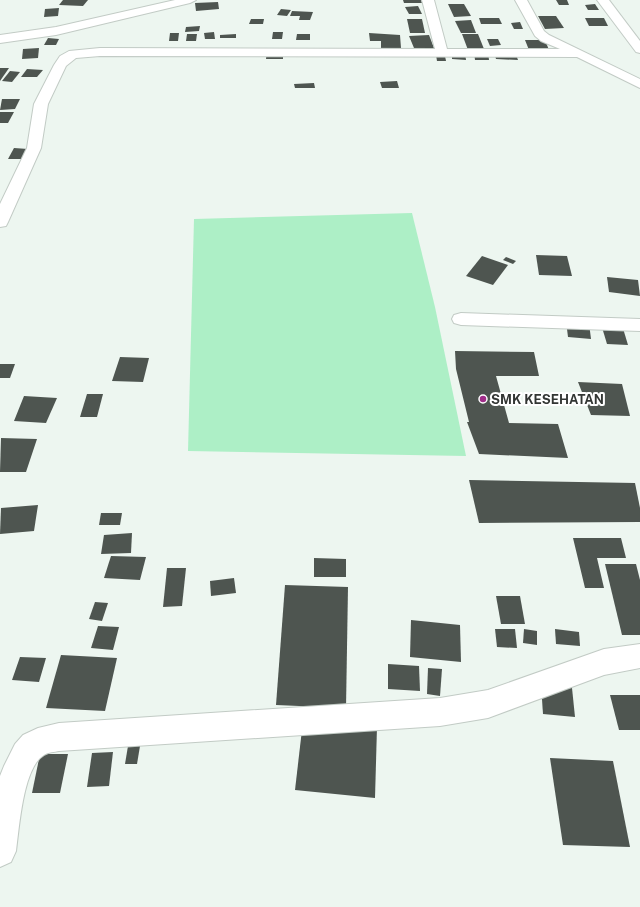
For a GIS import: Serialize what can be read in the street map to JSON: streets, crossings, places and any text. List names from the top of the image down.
{
  "places": ["SMK KESEHATAN"]
}
